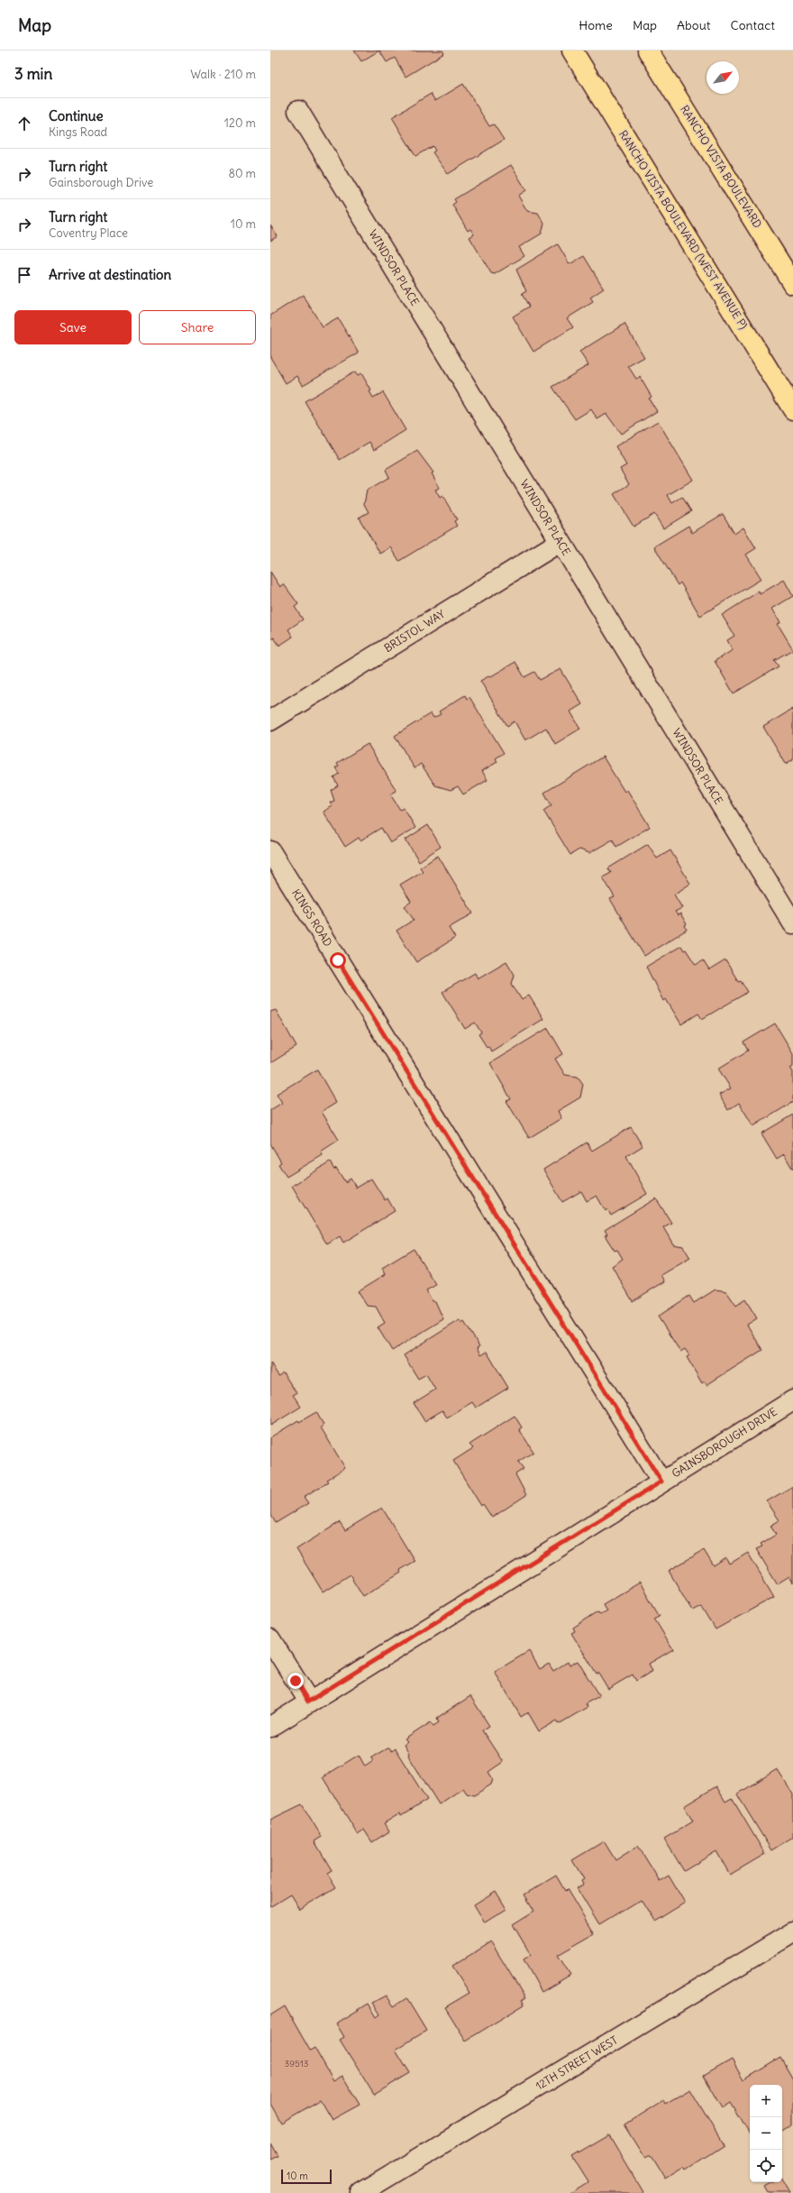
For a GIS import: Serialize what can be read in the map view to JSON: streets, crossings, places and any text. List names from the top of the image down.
{
  "streets": {
    "main road": ["RANCHO VISTA BOULEVARD", "RANCHO VISTA BOULEVARD (WEST AVENUE P)"],
    "street": [
      "WINDSOR PLACE",
      "BRISTOL WAY",
      "KINGS ROAD",
      "GAINSBOROUGH DRIVE",
      "12TH STREET WEST"
    ]
  },
  "crossings": [
    ["WINDSOR PLACE", "BRISTOL WAY"],
    ["KINGS ROAD", "GAINSBOROUGH DRIVE"]
  ],
  "house_numbers": ["39513"],
  "scale_bar": "10 m",
  "north": "top right",
  "page": {
    "header": "Map",
    "nav": [
      "Home",
      "Map",
      "About",
      "Contact"
    ],
    "heading": ["3 min", "Walk · 210 m"],
    "list": [
      ["Continue", "Kings Road", "120 m"],
      ["Turn right", "Gainsborough Drive", "80 m"],
      ["Turn right", "Coventry Place", "10 m"],
      "Arrive at destination"
    ],
    "buttons": ["Save", "Share"],
    "map_buttons": ["+", "−"],
    "scale": "10 m"
  }
}
